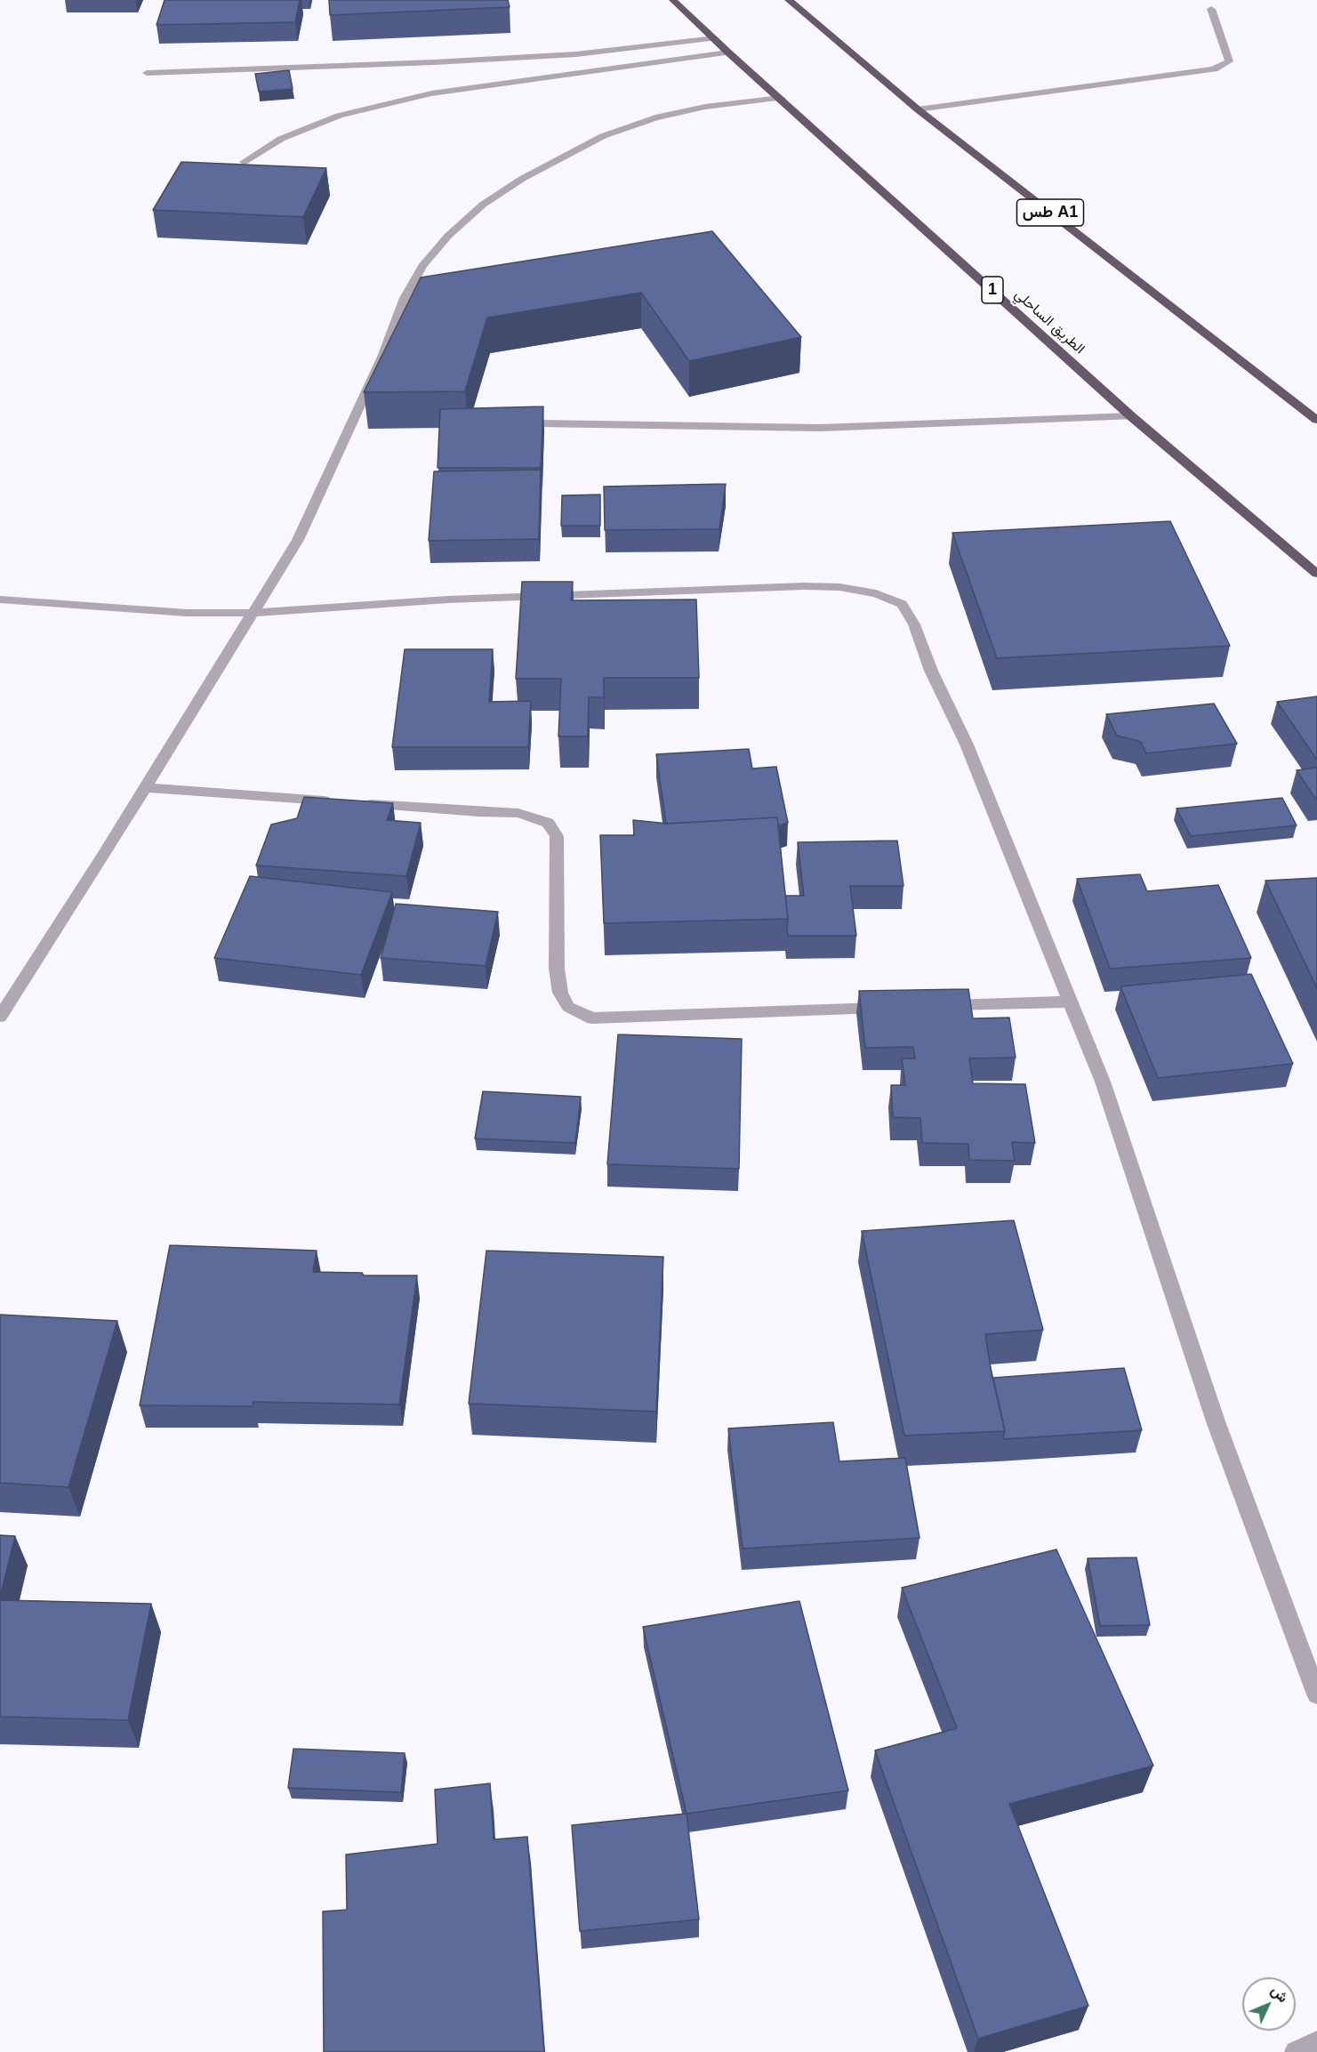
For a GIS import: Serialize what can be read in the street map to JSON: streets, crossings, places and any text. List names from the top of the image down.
{
  "streets": {
    "highway": ["طس A1", "1", "الطريق الساحلي"]
  },
  "north": "top right"
}
